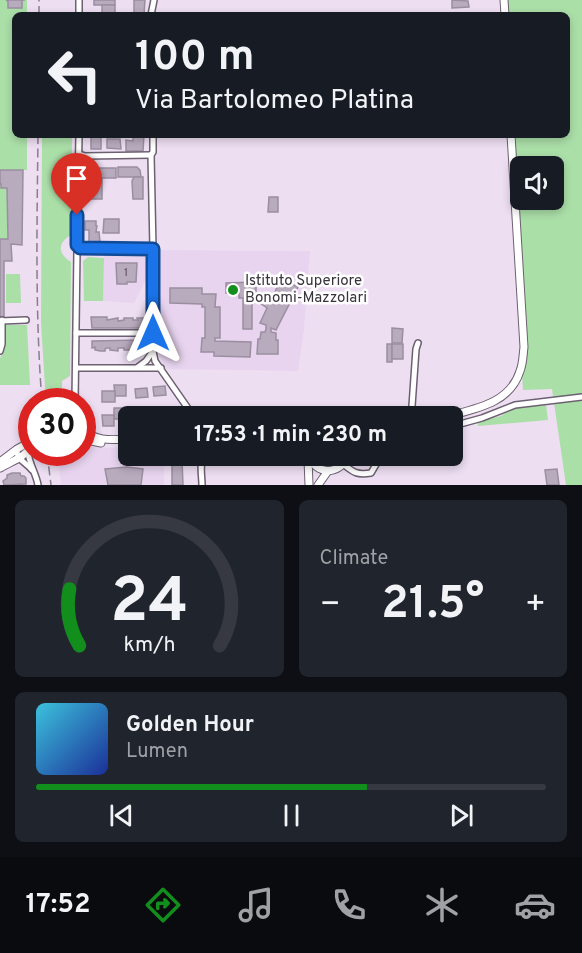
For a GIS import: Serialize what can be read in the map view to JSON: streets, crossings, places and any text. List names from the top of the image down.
{
  "places": ["Istituto Superiore Bonomi-Mazzolari"],
  "house_numbers": ["1"],
  "page": {
    "turn": ["100 m", "Via Bartolomeo Platina"],
    "limit": "30",
    "trip": "17:53 · 1 min · 230 m",
    "tile": "Climate",
    "heat": ["−", "21.5°", "+"],
    "song": ["Golden Hour", "Lumen"],
    "tabs": "17:52",
    "gauge": ["24", "km/h"]
  }
}
